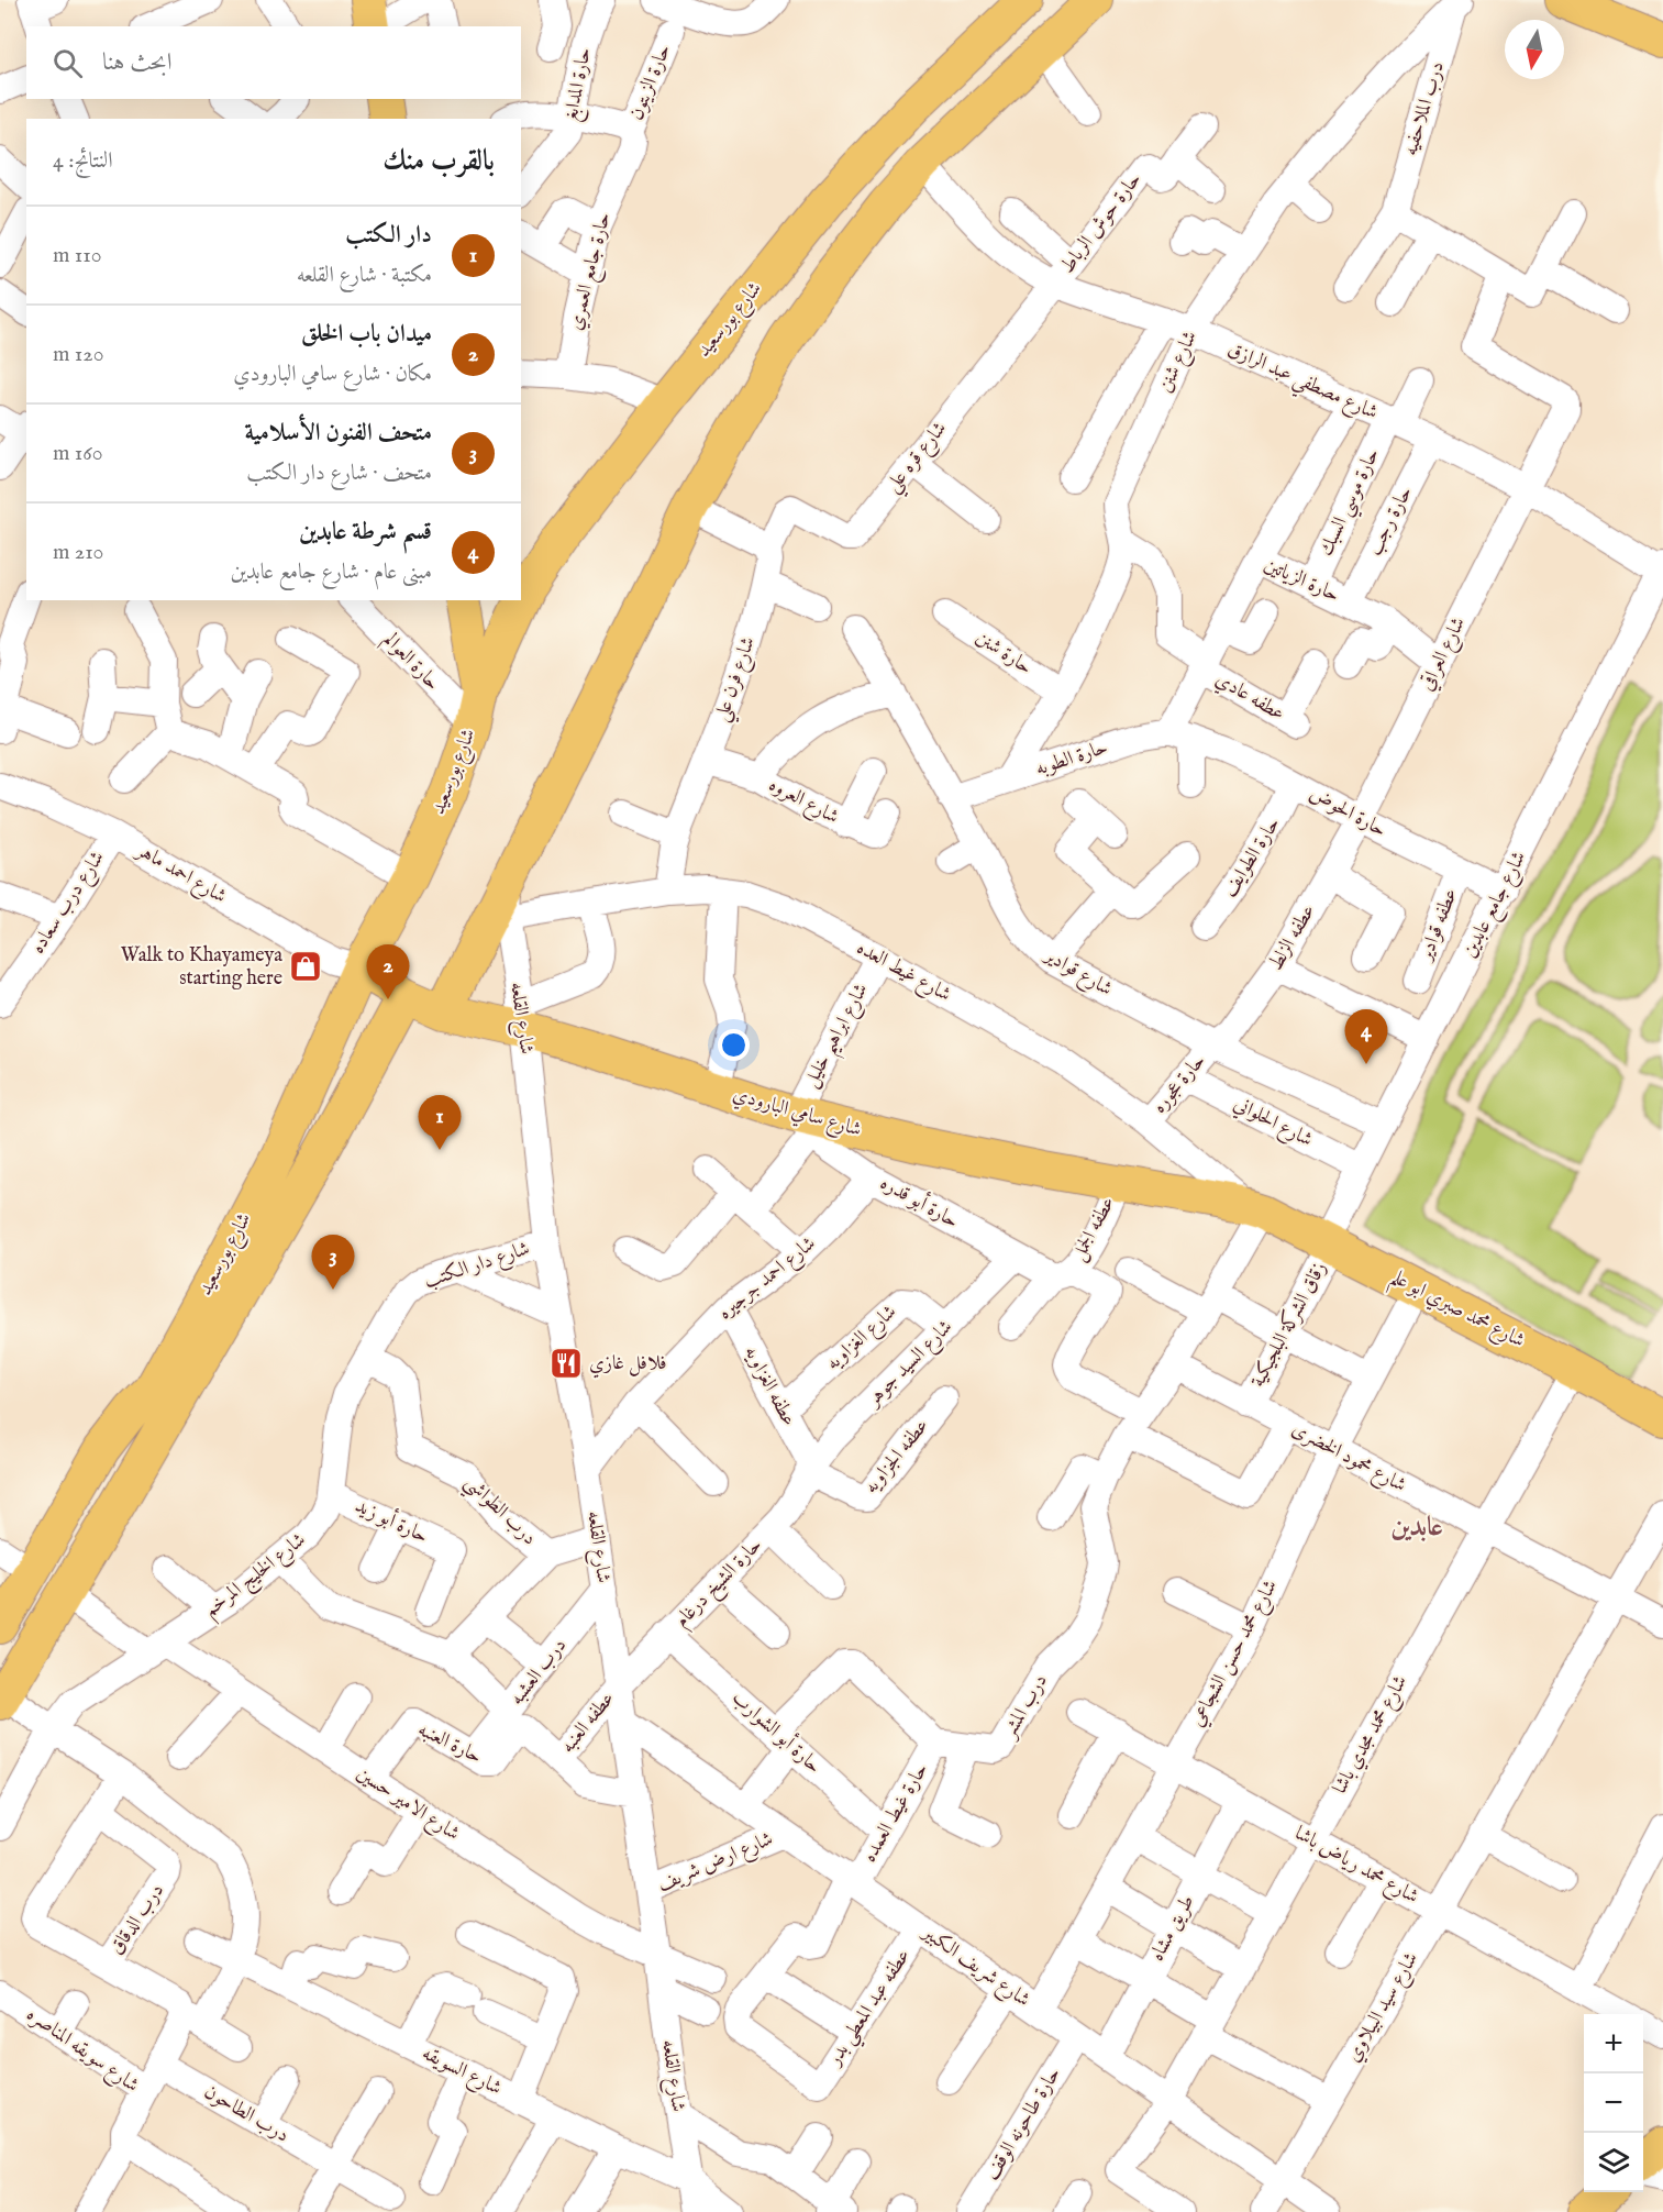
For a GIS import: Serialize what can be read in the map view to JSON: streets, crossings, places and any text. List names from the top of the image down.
{
  "streets": {
    "main road": ["شارع بورسعيد", "شارع سامي البارودي", "شارع محمد صبري ابو علم"],
    "street": [
      "حارة الزيتون",
      "حارة المدابغ",
      "درب الملاحفيه",
      "حارة حوش الرباط",
      "حارة جامع العمري",
      "شارع شنن",
      "شارع مصطفي عبد الرازق",
      "شارع قره علي",
      "حارة موسي السبك",
      "حارة رجب",
      "حارة الزياتين",
      "حارة شنن",
      "شارع العراقي",
      "حارة العوالم",
      "شارع فرن علي",
      "عطفه عادي",
      "حارة الطوبه",
      "شارع العروه",
      "حارة الحوض",
      "حارة الطوايف",
      "شارع احمد ماهر",
      "شارع درب سعاده",
      "شارع جامع عابدين",
      "عطفه قوادير",
      "عطفه الزلط",
      "شارع غيط العده",
      "شارع قوادير",
      "شارع القلعه",
      "شارع ابراهيم خليل",
      "حارة عجوره",
      "شارع الحلواني",
      "حارة أبو قدره",
      "عطفه الجمل",
      "شارع دار الكتب",
      "شارع احمد جرجيره",
      "زقاق الشركة البلجيكية",
      "شارع الغزاويه",
      "شارع السيد جوهر",
      "عطفه الغزاويه",
      "عطفه الجزاويه",
      "شارع محمود الخضرى",
      "درب الطواشي",
      "حارة أبو زيد",
      "شارع الخليج المرخم",
      "حارة الشيخ درغام",
      "شارع محمد حسن الشجاعي",
      "درب العشبه",
      "درب المشر",
      "عطفه العنبه",
      "حارة أبو الشوارب",
      "شارع محمد مجدي باشا",
      "حارة العنبه",
      "شارع الامير حسين",
      "حارة غيط العمده",
      "شارع ارض شريف",
      "شارع محمد رياض باشا",
      "درب الدقاق",
      "طريق مشاه",
      "شارع شريف الكبير",
      "عطفه عبد المعطي بدر",
      "شارع سيد البيلاوي",
      "شارع سويقه المناصره",
      "شارع السويقه",
      "درب الطاحون",
      "حارة طاحونه الوقف"
    ]
  },
  "crossings": [
    ["حارة الزيتون", "حارة جامع العمري"],
    ["درب الملاحفيه", "شارع شنن"],
    ["حارة حوش الرباط", "شارع مصطفي عبد الرازق"],
    ["حارة حوش الرباط", "شارع قره علي"],
    ["شارع بورسعيد", "حارة العوالم"],
    ["شارع بورسعيد", "شارع احمد ماهر"],
    ["شارع بورسعيد", "شارع سامي البارودي"],
    ["شارع بورسعيد", "شارع الامير حسين"],
    ["شارع شنن", "شارع مصطفي عبد الرازق"],
    ["شارع شنن", "حارة شنن"],
    ["شارع شنن", "عطفه عادي"],
    ["شارع شنن", "حارة الطوبه"],
    ["شارع مصطفي عبد الرازق", "شارع قره علي"],
    ["شارع مصطفي عبد الرازق", "حارة موسي السبك"],
    ["شارع مصطفي عبد الرازق", "حارة رجب"],
    ["شارع مصطفي عبد الرازق", "شارع العراقي"],
    ["شارع مصطفي عبد الرازق", "شارع جامع عابدين"],
    ["شارع قره علي", "شارع فرن علي"],
    ["حارة موسي السبك", "حارة الزياتين"],
    ["حارة رجب", "حارة الزياتين"],
    ["حارة الزياتين", "شارع العراقي"],
    ["حارة الزياتين", "عطفه عادي"],
    ["حارة الزياتين", "حارة الطوبه"],
    ["حارة الزياتين", "حارة الحوض"],
    ["شارع العراقي", "حارة الحوض"],
    ["شارع العراقي", "عطفه الزلط"],
    ["شارع فرن علي", "شارع العروه"],
    ["شارع فرن علي", "شارع غيط العده"],
    ["حارة الطوبه", "حارة الحوض"],
    ["حارة الطوبه", "شارع قوادير"],
    ["حارة الحوض", "حارة الطوايف"],
    ["حارة الحوض", "شارع جامع عابدين"],
    ["حارة الحوض", "عطفه قوادير"],
    ["حارة الحوض", "عطفه الزلط"],
    ["شارع احمد ماهر", "شارع درب سعاده"],
    ["شارع احمد ماهر", "شارع سامي البارودي"],
    ["شارع جامع عابدين", "شارع قوادير"],
    ["شارع جامع عابدين", "شارع الحلواني"],
    ["شارع جامع عابدين", "شارع محمد صبري ابو علم"],
    ["شارع جامع عابدين", "زقاق الشركة البلجيكية"],
    ["عطفه الزلط", "شارع قوادير"],
    ["عطفه الزلط", "حارة عجوره"],
    ["شارع غيط العده", "شارع القلعه"],
    ["شارع غيط العده", "شارع ابراهيم خليل"],
    ["شارع غيط العده", "حارة عجوره"],
    ["شارع غيط العده", "شارع سامي البارودي"],
    ["شارع غيط العده", "شارع محمد صبري ابو علم"],
    ["شارع غيط العده", "درب المشر"],
    ["شارع قوادير", "حارة عجوره"],
    ["شارع القلعه", "شارع سامي البارودي"],
    ["شارع القلعه", "شارع دار الكتب"],
    ["شارع القلعه", "شارع احمد جرجيره"],
    ["شارع القلعه", "حارة الشيخ درغام"],
    ["شارع القلعه", "درب العشبه"],
    ["شارع القلعه", "عطفه العنبه"],
    ["شارع القلعه", "حارة العنبه"],
    ["شارع القلعه", "شارع الامير حسين"],
    ["شارع القلعه", "شارع ارض شريف"],
    ["شارع القلعه", "شارع شريف الكبير"],
    ["شارع القلعه", "شارع السويقه"],
    ["شارع ابراهيم خليل", "شارع سامي البارودي"],
    ["شارع ابراهيم خليل", "حارة أبو قدره"],
    ["حارة عجوره", "شارع الحلواني"],
    ["شارع سامي البارودي", "حارة أبو قدره"],
    ["شارع سامي البارودي", "عطفه الجمل"],
    ["شارع سامي البارودي", "شارع محمد صبري ابو علم"],
    ["شارع سامي البارودي", "درب المشر"],
    ["حارة أبو قدره", "عطفه الجمل"],
    ["حارة أبو قدره", "شارع احمد جرجيره"],
    ["حارة أبو قدره", "شارع السيد جوهر"],
    ["حارة أبو قدره", "درب المشر"],
    ["شارع دار الكتب", "درب الطواشي"],
    ["شارع دار الكتب", "شارع الخليج المرخم"],
    ["شارع احمد جرجيره", "عطفه الغزاويه"],
    ["شارع محمد صبري ابو علم", "زقاق الشركة البلجيكية"],
    ["شارع محمد صبري ابو علم", "شارع محمد حسن الشجاعي"],
    ["شارع محمد صبري ابو علم", "درب المشر"],
    ["شارع محمد صبري ابو علم", "شارع محمد مجدي باشا"],
    ["زقاق الشركة البلجيكية", "شارع محمود الخضرى"],
    ["شارع الغزاويه", "شارع السيد جوهر"],
    ["شارع الغزاويه", "عطفه الغزاويه"],
    ["شارع السيد جوهر", "عطفه الغزاويه"],
    ["شارع السيد جوهر", "عطفه الجزاويه"],
    ["شارع السيد جوهر", "حارة الشيخ درغام"],
    ["عطفه الغزاويه", "عطفه الجزاويه"],
    ["عطفه الغزاويه", "حارة الشيخ درغام"],
    ["عطفه الجزاويه", "حارة الشيخ درغام"],
    ["شارع محمود الخضرى", "شارع محمد حسن الشجاعي"],
    ["شارع محمود الخضرى", "درب المشر"],
    ["شارع محمود الخضرى", "شارع محمد مجدي باشا"],
    ["شارع محمود الخضرى", "شارع سيد البيلاوي"],
    ["درب الطواشي", "شارع الخليج المرخم"],
    ["حارة أبو زيد", "شارع الخليج المرخم"],
    ["شارع الخليج المرخم", "شارع الامير حسين"],
    ["حارة الشيخ درغام", "عطفه العنبه"],
    ["حارة الشيخ درغام", "حارة أبو الشوارب"],
    ["شارع محمد حسن الشجاعي", "شارع محمد رياض باشا"],
    ["شارع محمد حسن الشجاعي", "شارع شريف الكبير"],
    ["درب العشبه", "حارة العنبه"],
    ["درب المشر", "حارة غيط العمده"],
    ["عطفه العنبه", "حارة العنبه"],
    ["حارة أبو الشوارب", "حارة غيط العمده"],
    ["شارع محمد مجدي باشا", "شارع محمد رياض باشا"],
    ["شارع محمد مجدي باشا", "شارع شريف الكبير"],
    ["حارة العنبه", "شارع الامير حسين"],
    ["حارة غيط العمده", "شارع شريف الكبير"],
    ["حارة غيط العمده", "عطفه عبد المعطي بدر"],
    ["شارع ارض شريف", "شارع شريف الكبير"],
    ["شارع محمد رياض باشا", "طريق مشاه"],
    ["شارع محمد رياض باشا", "شارع سيد البيلاوي"],
    ["طريق مشاه", "شارع شريف الكبير"],
    ["شارع شريف الكبير", "عطفه عبد المعطي بدر"],
    ["شارع شريف الكبير", "شارع سيد البيلاوي"],
    ["شارع شريف الكبير", "حارة طاحونه الوقف"]
  ],
  "districts": ["عابدين"],
  "places": {
    "shop": ["Walk to Khayameya starting here"],
    "restaurant": ["فلافل غازي"]
  },
  "north": "bottom",
  "page": {
    "search": "ابحث هنا",
    "heading": ["بالقرب منك", "النتائج: 4"],
    "list": [
      {
        "mark": "1",
        "name": "دار الكتب",
        "note": "مكتبة · شارع القلعه",
        "value": "110 m"
      },
      {
        "mark": "2",
        "name": "ميدان باب الخلق",
        "note": "مكان · شارع سامي البارودي",
        "value": "120 m"
      },
      {
        "mark": "3",
        "name": "متحف الفنون الأسلامية",
        "note": "متحف · شارع دار الكتب",
        "value": "160 m"
      },
      {
        "mark": "4",
        "name": "قسم شرطة عابدين",
        "note": "مبنى عام · شارع جامع عابدين",
        "value": "210 m"
      }
    ],
    "pins": [
      "2",
      "4",
      "1",
      "3"
    ],
    "map_buttons": ["+", "−"]
  }
}
